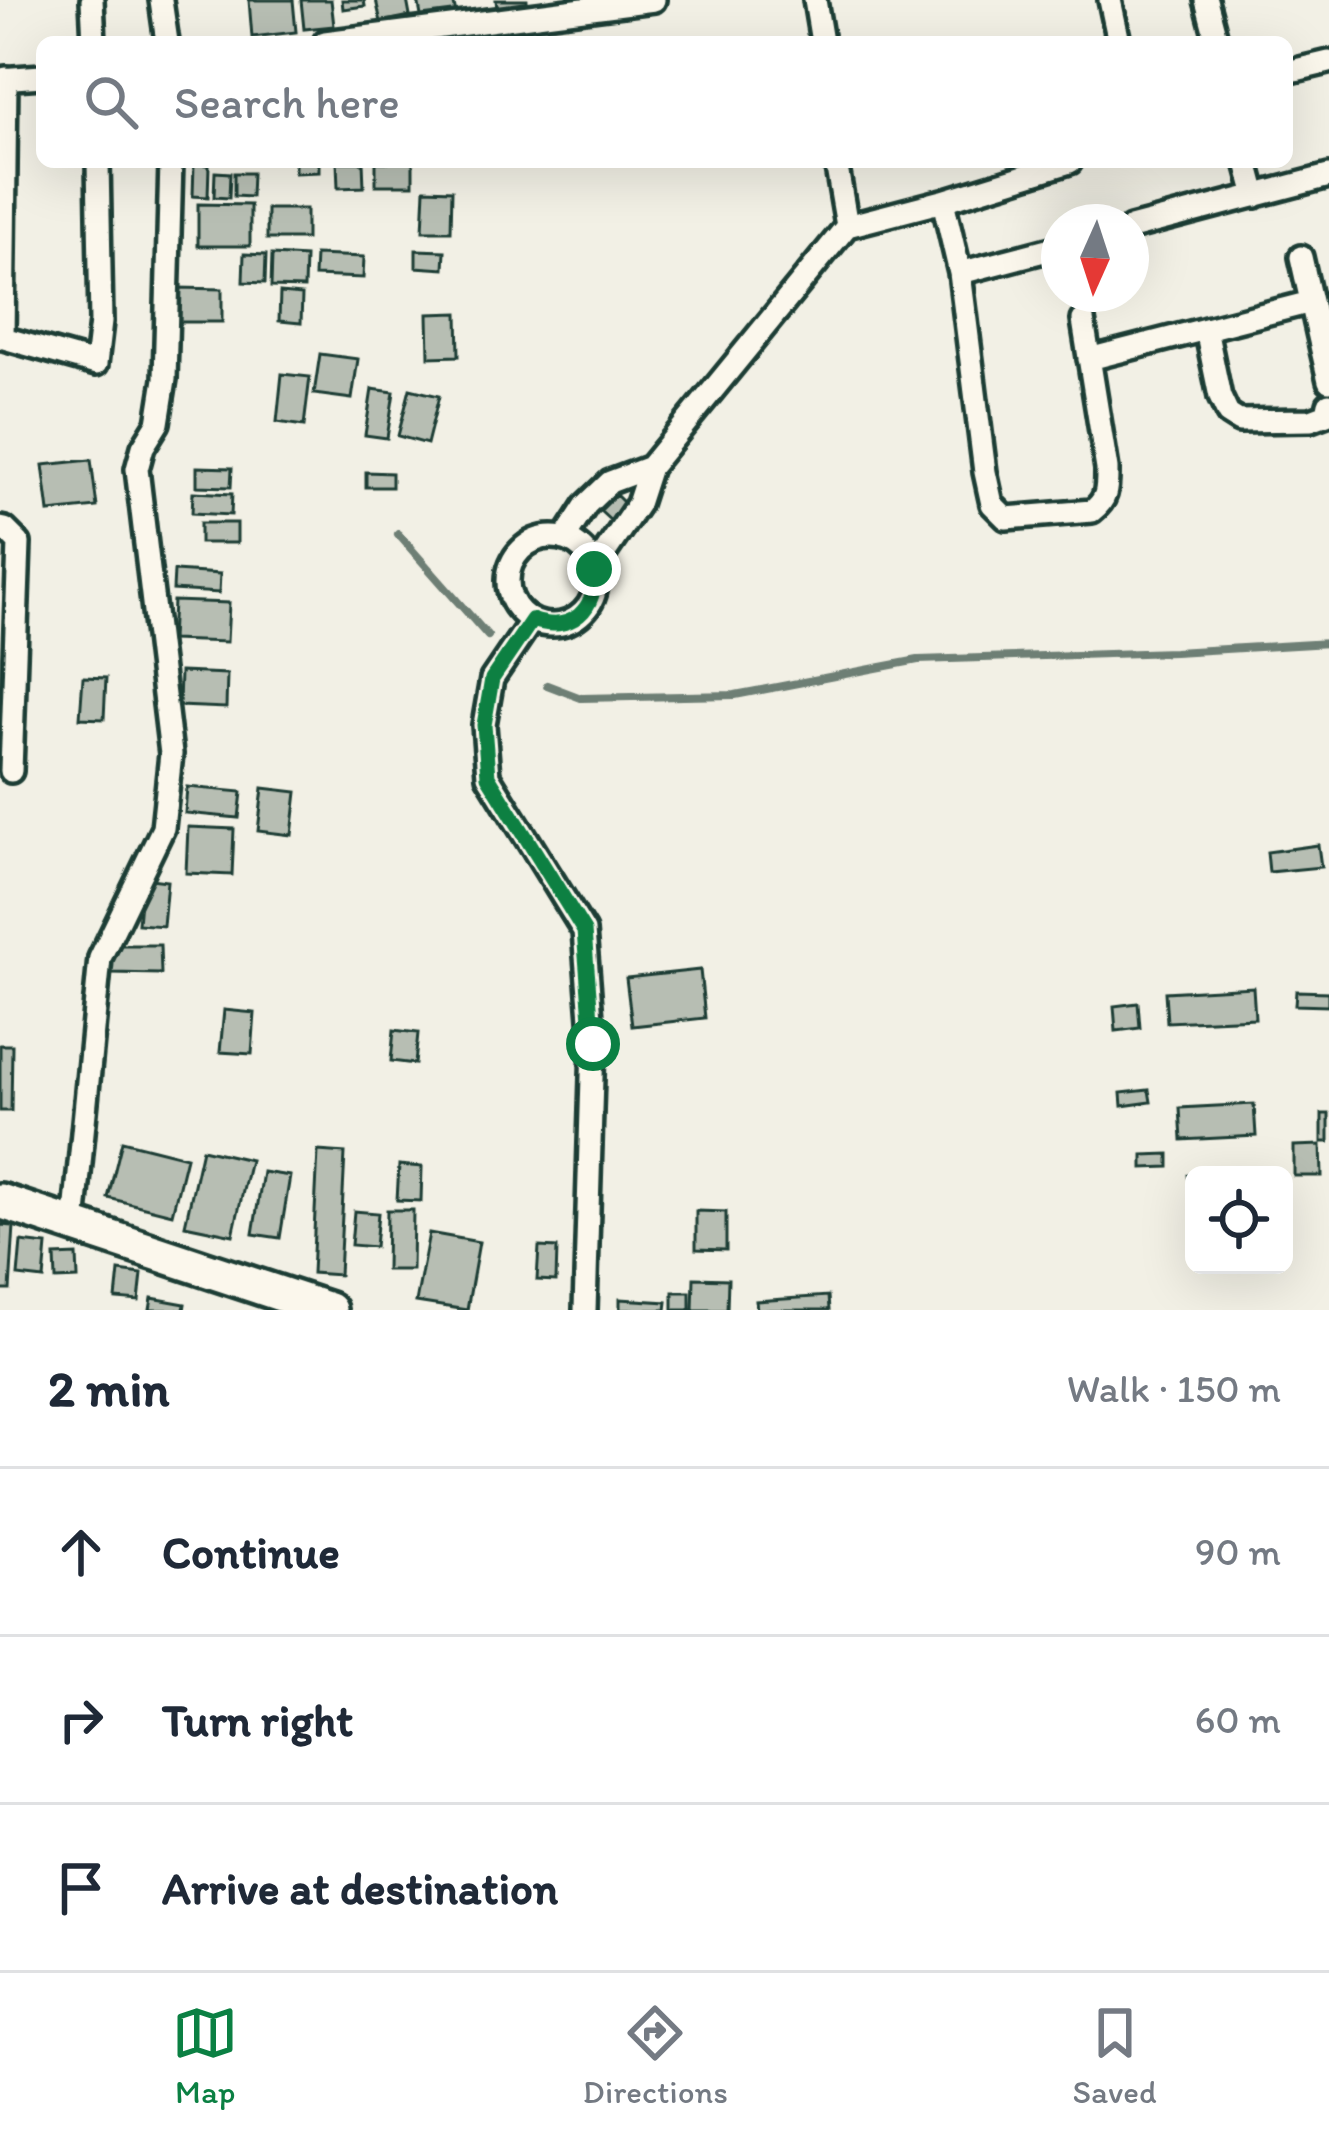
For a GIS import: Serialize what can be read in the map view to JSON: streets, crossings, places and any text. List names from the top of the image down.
{
  "north": "bottom",
  "page": {
    "search": "Search here",
    "heading": ["2 min", "Walk · 150 m"],
    "list": [
      ["Continue", "90 m"],
      ["Turn right", "60 m"],
      "Arrive at destination"
    ],
    "nav": ["Map", "Directions", "Saved"]
  }
}
